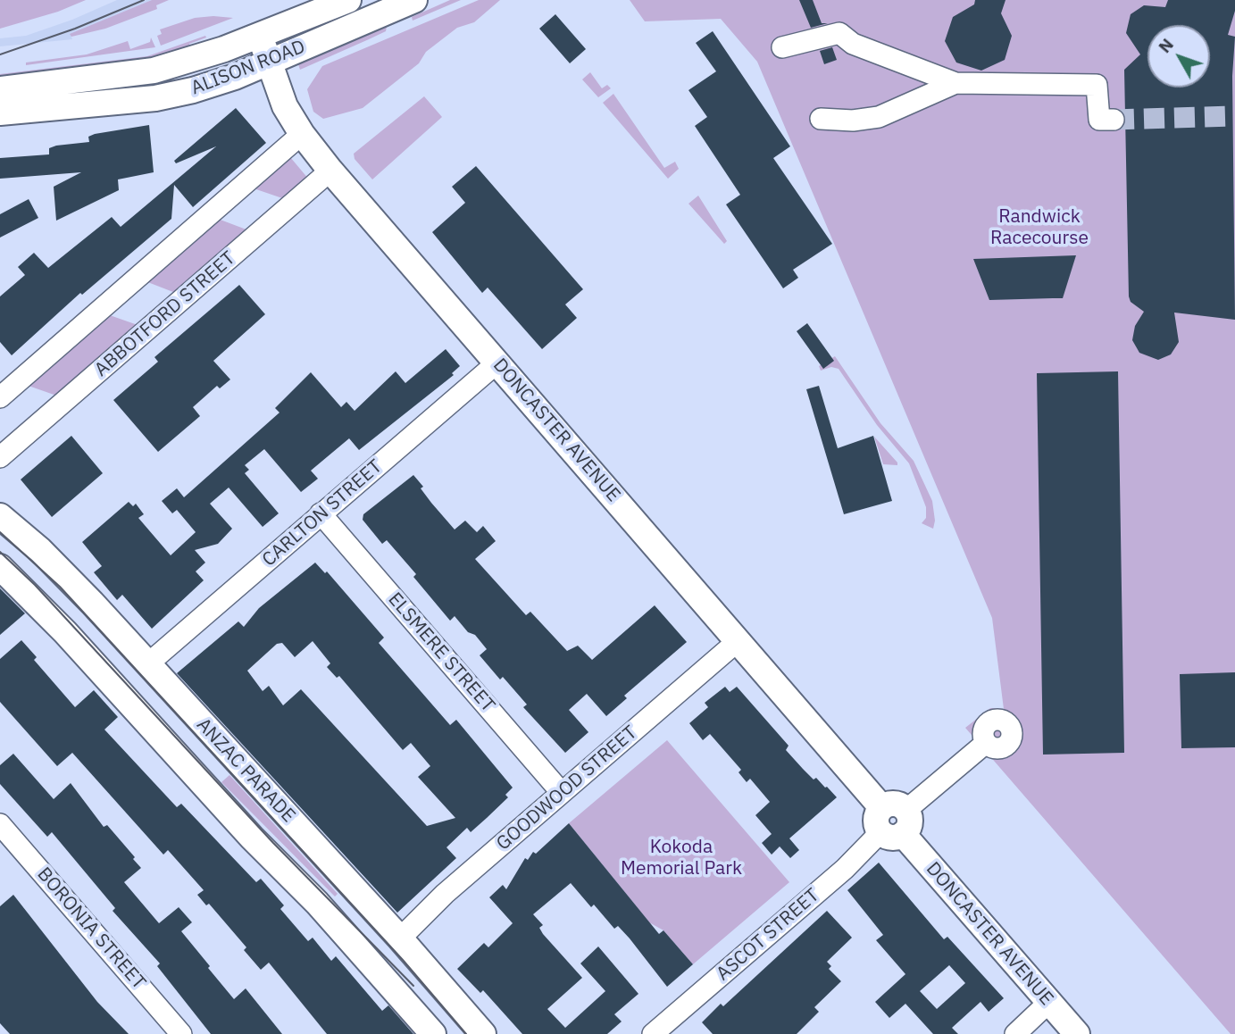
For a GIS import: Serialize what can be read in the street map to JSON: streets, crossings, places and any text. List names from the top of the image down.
{
  "streets": {
    "main road": ["ALISON ROAD", "DONCASTER AVENUE", "ANZAC PARADE"],
    "street": [
      "ABBOTFORD STREET",
      "CARLTON STREET",
      "ELSMERE STREET",
      "GOODWOOD STREET",
      "BORONIA STREET",
      "ASCOT STREET"
    ]
  },
  "crossings": [
    ["ALISON ROAD", "DONCASTER AVENUE"],
    ["ABBOTFORD STREET", "DONCASTER AVENUE"],
    ["DONCASTER AVENUE", "CARLTON STREET"],
    ["DONCASTER AVENUE", "GOODWOOD STREET"],
    ["DONCASTER AVENUE", "ASCOT STREET"],
    ["CARLTON STREET", "ELSMERE STREET"],
    ["CARLTON STREET", "ANZAC PARADE"],
    ["ELSMERE STREET", "GOODWOOD STREET"],
    ["ANZAC PARADE", "GOODWOOD STREET"]
  ],
  "parks": ["Randwick Racecourse", "Kokoda Memorial Park"],
  "north": "top left"
}
